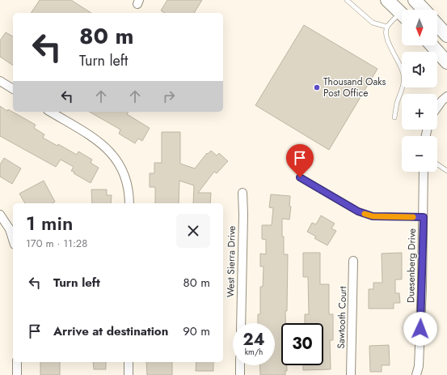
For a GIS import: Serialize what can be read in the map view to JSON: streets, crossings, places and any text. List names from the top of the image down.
{
  "streets": {
    "street": ["West Sierra Drive", "Duesenberg Drive", "Sawtooth Court"]
  },
  "places": ["Thousand Oaks Post Office"],
  "north": "bottom",
  "page": {
    "map_buttons": ["+", "−"],
    "turn": ["80 m", "Turn left"],
    "heading": ["1 min", "170 m · 11:28"],
    "list": [
      {
        "name": "Turn left",
        "value": "80 m"
      },
      {
        "name": "Arrive at destination",
        "value": "90 m"
      }
    ],
    "speed": "24 km/h",
    "limit": "30"
  }
}
